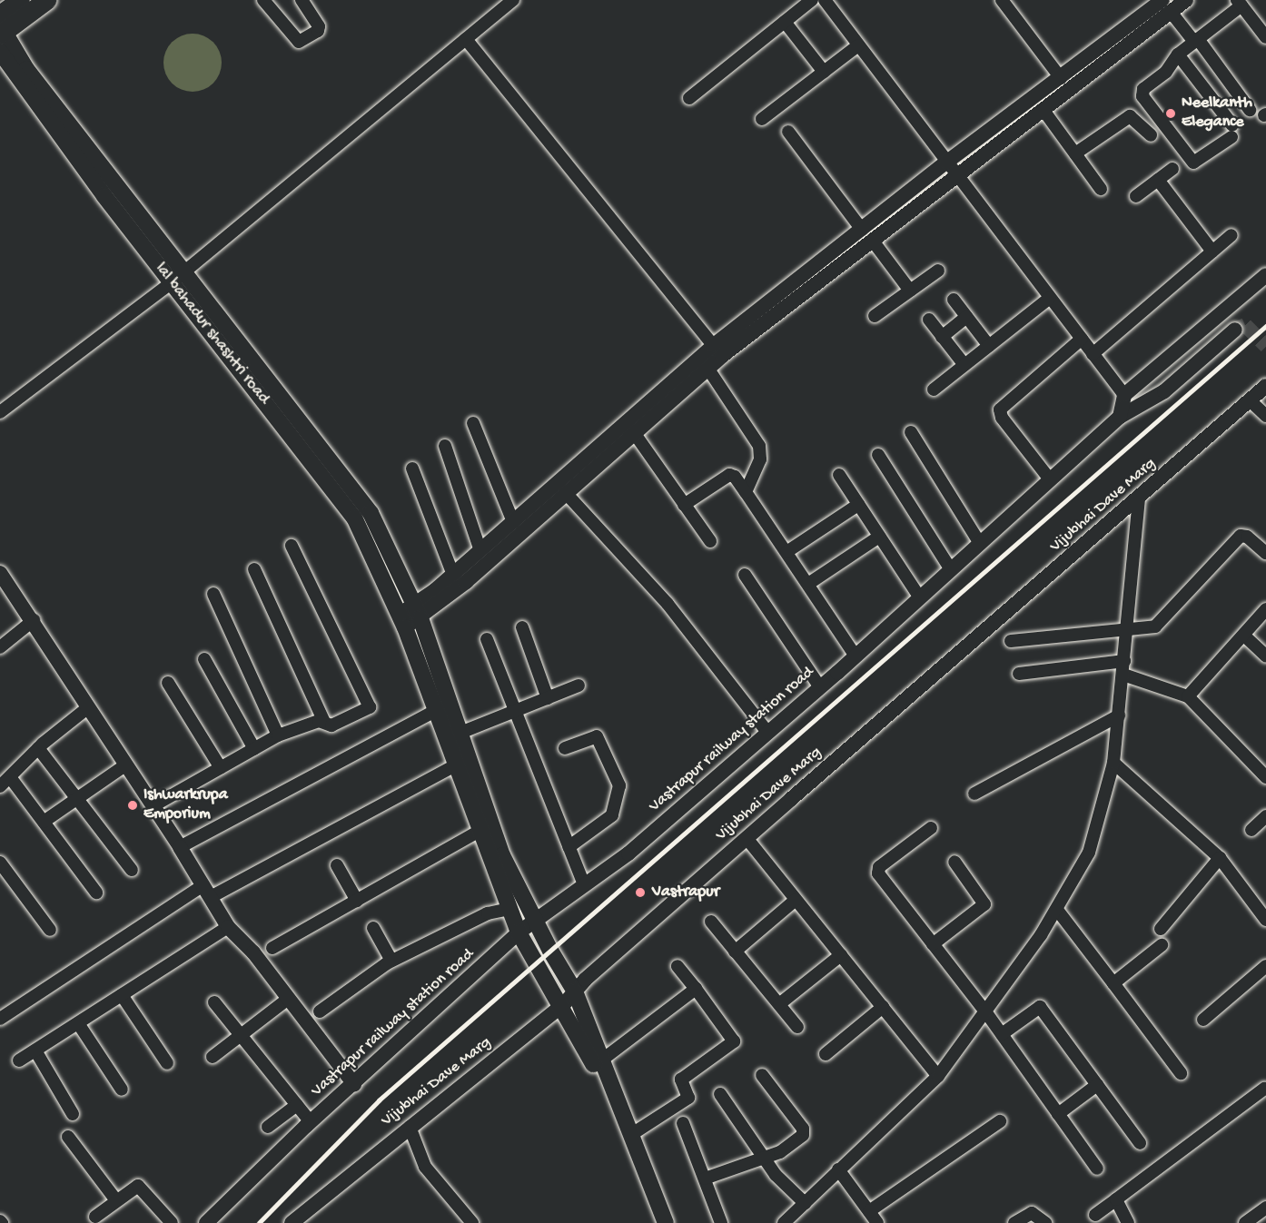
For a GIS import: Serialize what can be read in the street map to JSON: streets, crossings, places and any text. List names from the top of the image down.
{
  "streets": {
    "main road": ["lal bahadur shashtri road"],
    "street": ["Vijubhai Dave Marg", "Vastrapur railway station road"]
  },
  "crossings": [
    ["lal bahadur shashtri road", "Vijubhai Dave Marg"],
    ["lal bahadur shashtri road", "Vastrapur railway station road"]
  ],
  "places": ["Neelkanth Elegance", "Ishwarkrupa Emporium", "Vastrapur"]
}
